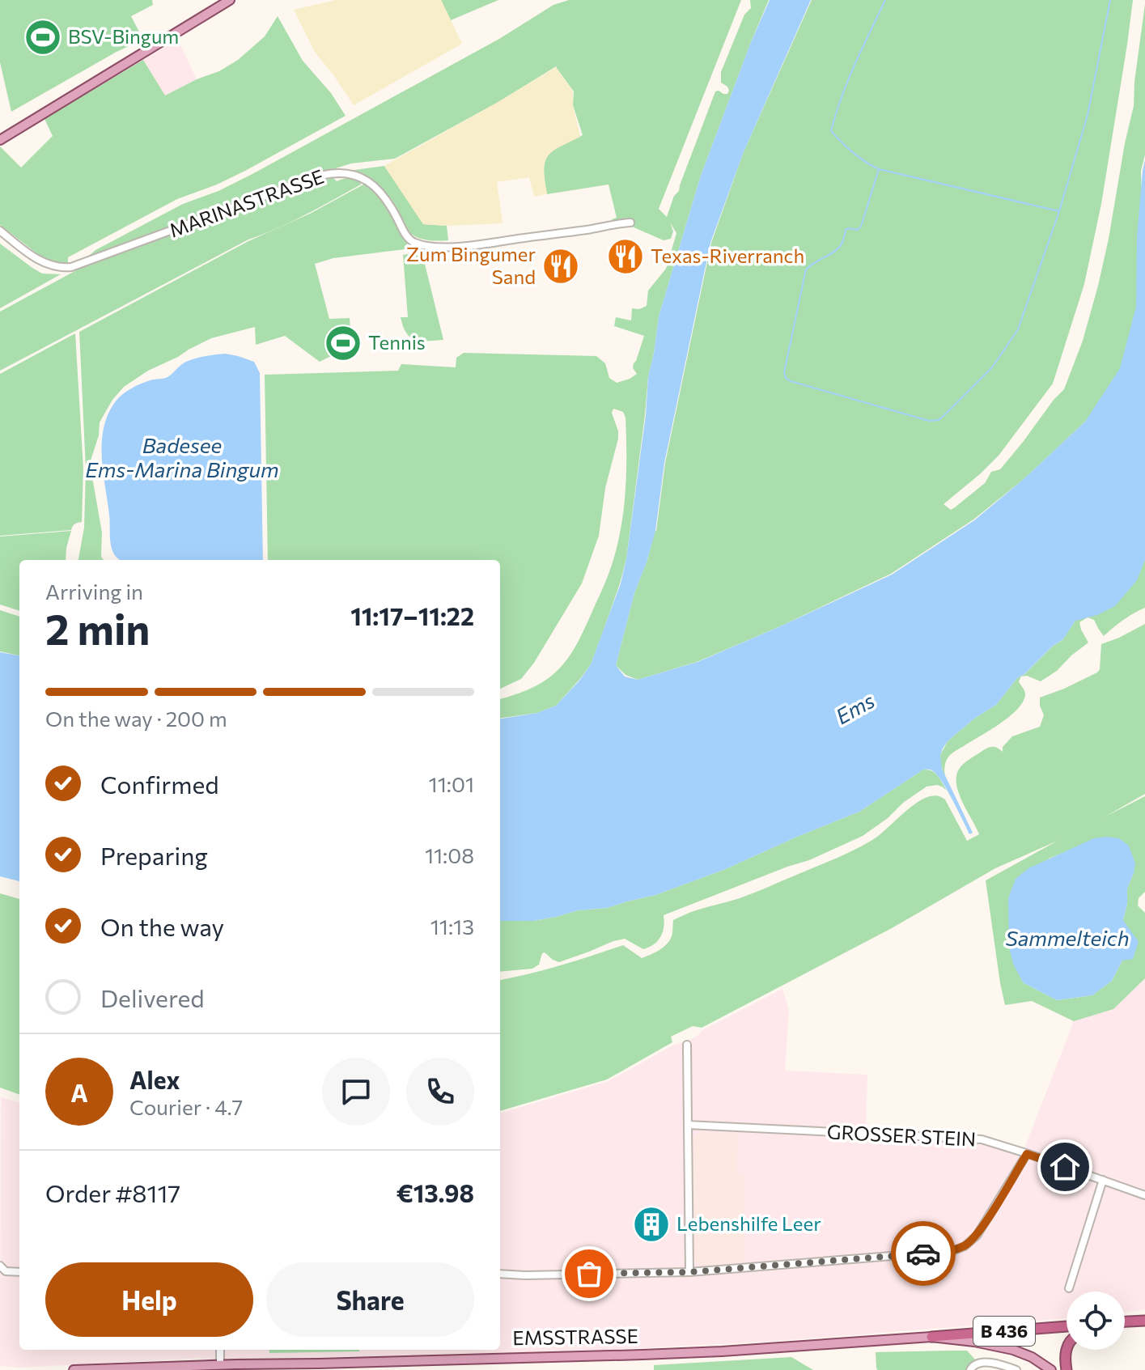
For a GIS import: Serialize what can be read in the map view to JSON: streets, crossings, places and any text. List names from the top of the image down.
{
  "streets": {
    "highway": ["B 436", "EMSSTRASSE"],
    "street": ["MARINASTRASSE", "GROSSER STEIN"]
  },
  "water": ["Badesee Ems-Marina Bingum", "Ems", "Sammelteich"],
  "places": {
    "sports": ["BSV-Bingum", "Tennis"],
    "restaurant": ["Texas-Riverranch", "Zum Bingumer Sand"],
    "building": ["Lebenshilfe Leer"]
  },
  "page": {
    "heading": ["2 min", "Arriving in", "11:17–11:22"],
    "panel": [
      "Alex",
      "Courier · 4.7",
      "Order #8117",
      "€13.98"
    ],
    "bar": "On the way · 200 m",
    "list": [
      ["Confirmed", "11:01"],
      ["Preparing", "11:08"],
      ["On the way", "11:13"],
      "Delivered"
    ],
    "round": "A",
    "buttons": ["Help", "Share"]
  }
}
